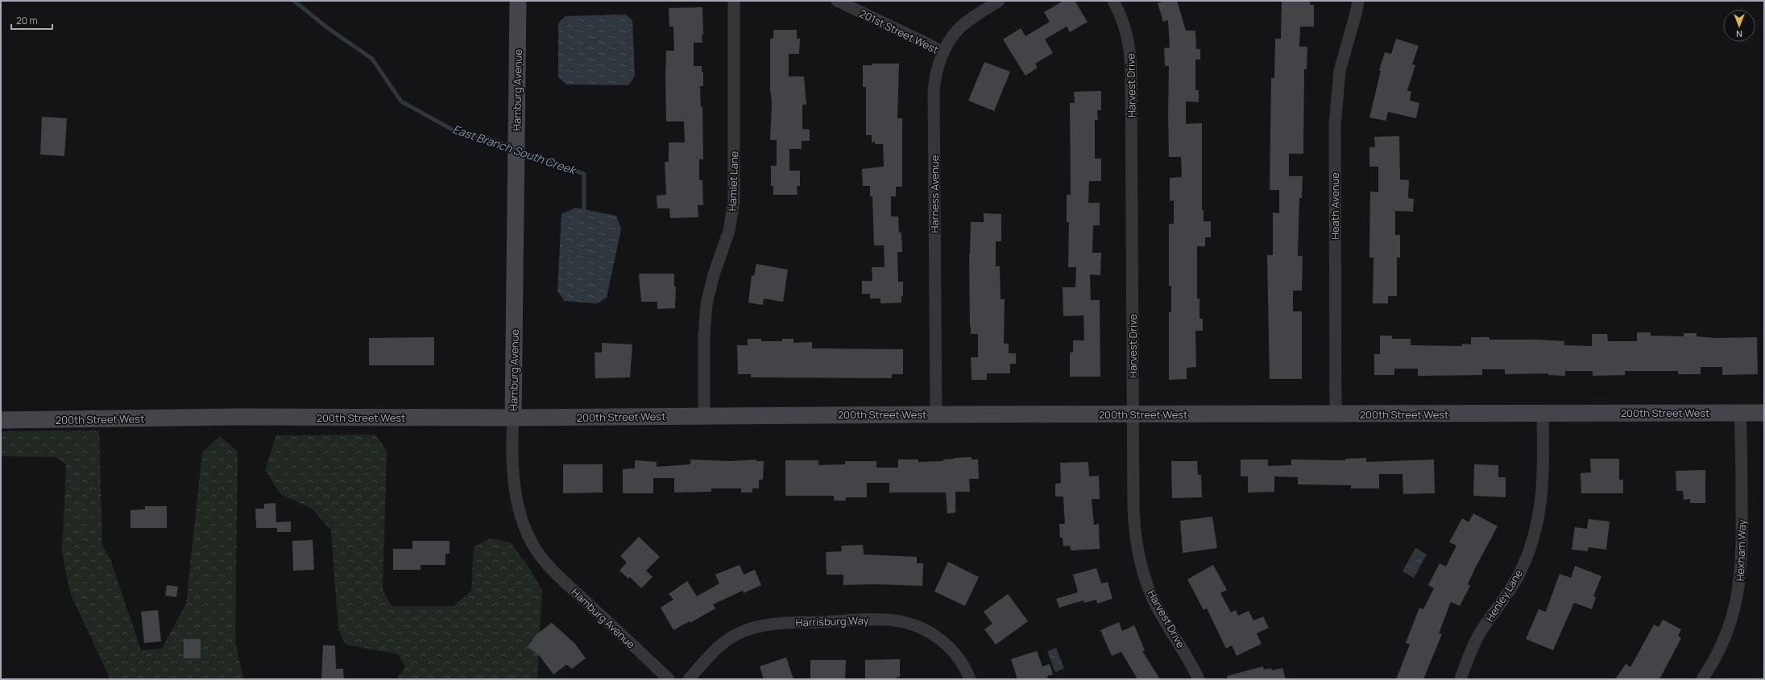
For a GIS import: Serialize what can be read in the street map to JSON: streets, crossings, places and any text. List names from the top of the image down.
{
  "streets": {
    "street": [
      "201st Street West",
      "Harvest Drive",
      "Hamburg Avenue",
      "Hamlet Lane",
      "Harness Avenue",
      "Heath Avenue",
      "200th Street West",
      "Hexham Way",
      "Henley Lane",
      "Harrisburg Way"
    ]
  },
  "crossings": [
    ["201st Street West", "Harness Avenue"],
    ["Harvest Drive", "200th Street West"],
    ["Hamburg Avenue", "200th Street West"],
    ["Hamlet Lane", "200th Street West"],
    ["Harness Avenue", "200th Street West"],
    ["Heath Avenue", "200th Street West"],
    ["200th Street West", "Hexham Way"],
    ["200th Street West", "Henley Lane"]
  ],
  "water": ["East Branch South Creek"],
  "scale_bar": "20 m",
  "north": "bottom"
}
